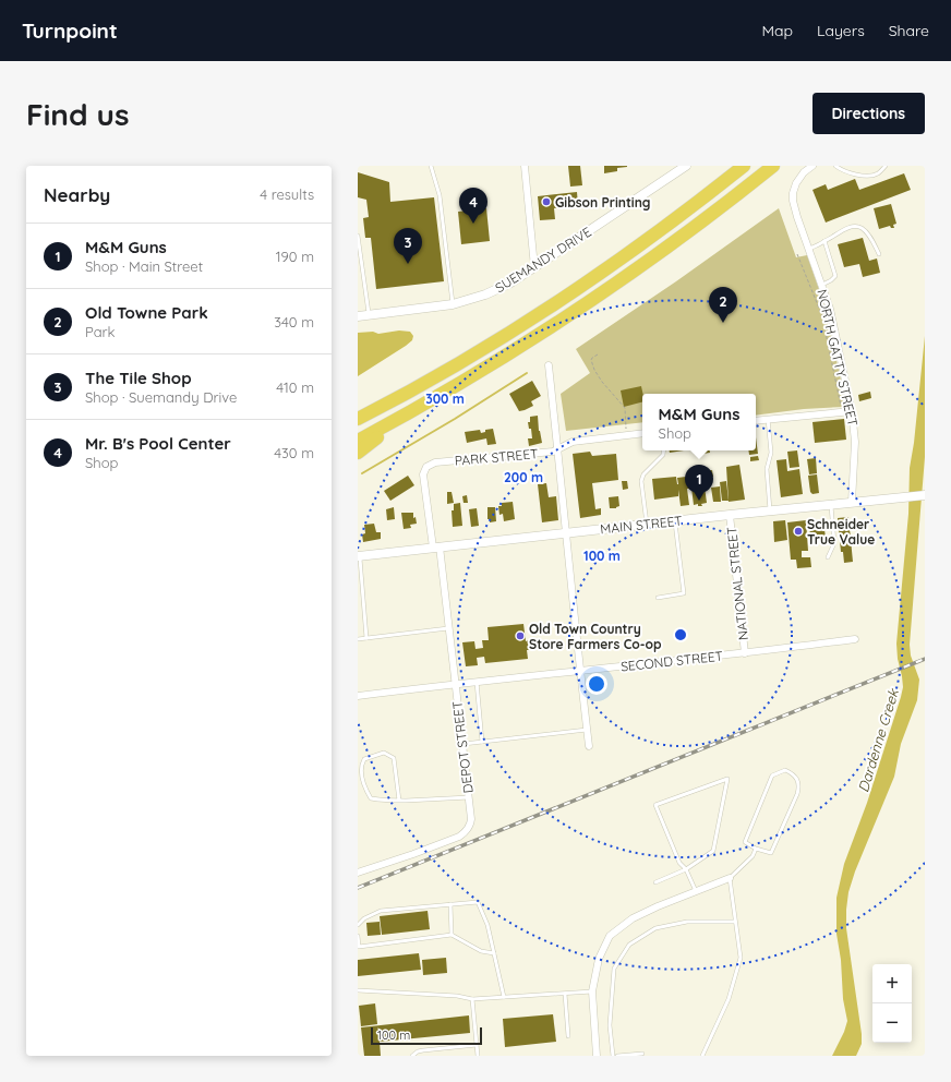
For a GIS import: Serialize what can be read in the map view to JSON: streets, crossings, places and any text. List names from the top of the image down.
{
  "streets": {
    "street": [
      "SUEMANDY DRIVE",
      "NORTH GATTY STREET",
      "PARK STREET",
      "MAIN STREET",
      "NATIONAL STREET",
      "SECOND STREET",
      "DEPOT STREET"
    ]
  },
  "crossings": [
    ["NORTH GATTY STREET", "MAIN STREET"],
    ["PARK STREET", "MAIN STREET"],
    ["PARK STREET", "DEPOT STREET"],
    ["MAIN STREET", "NATIONAL STREET"],
    ["MAIN STREET", "DEPOT STREET"],
    ["NATIONAL STREET", "SECOND STREET"],
    ["SECOND STREET", "DEPOT STREET"]
  ],
  "water": ["Dardenne Creek"],
  "places": ["Gibson Printing", "Schneider True Value", "Old Town Country Store Farmers Co-op"],
  "scale_bar": "100 m",
  "page": {
    "header": "Turnpoint",
    "nav": ["Map", "Layers", "Share"],
    "buttons": "Directions",
    "title": "Find us",
    "heading": ["Nearby", "4 results"],
    "pins": [
      "4",
      "3",
      "2",
      "1"
    ],
    "list": [
      {
        "mark": "1",
        "name": "M&M Guns",
        "note": "Shop · Main Street",
        "value": "190 m"
      },
      {
        "mark": "2",
        "name": "Old Towne Park",
        "note": "Park",
        "value": "340 m"
      },
      {
        "mark": "3",
        "name": "The Tile Shop",
        "note": "Shop · Suemandy Drive",
        "value": "410 m"
      },
      {
        "mark": "4",
        "name": "Mr. B's Pool Center",
        "note": "Shop",
        "value": "430 m"
      }
    ],
    "popup": ["M&M Guns", "Shop"],
    "map_buttons": ["+", "−"],
    "scale": "100 m"
  },
  "rings": ["300 m", "200 m", "100 m"]
}
